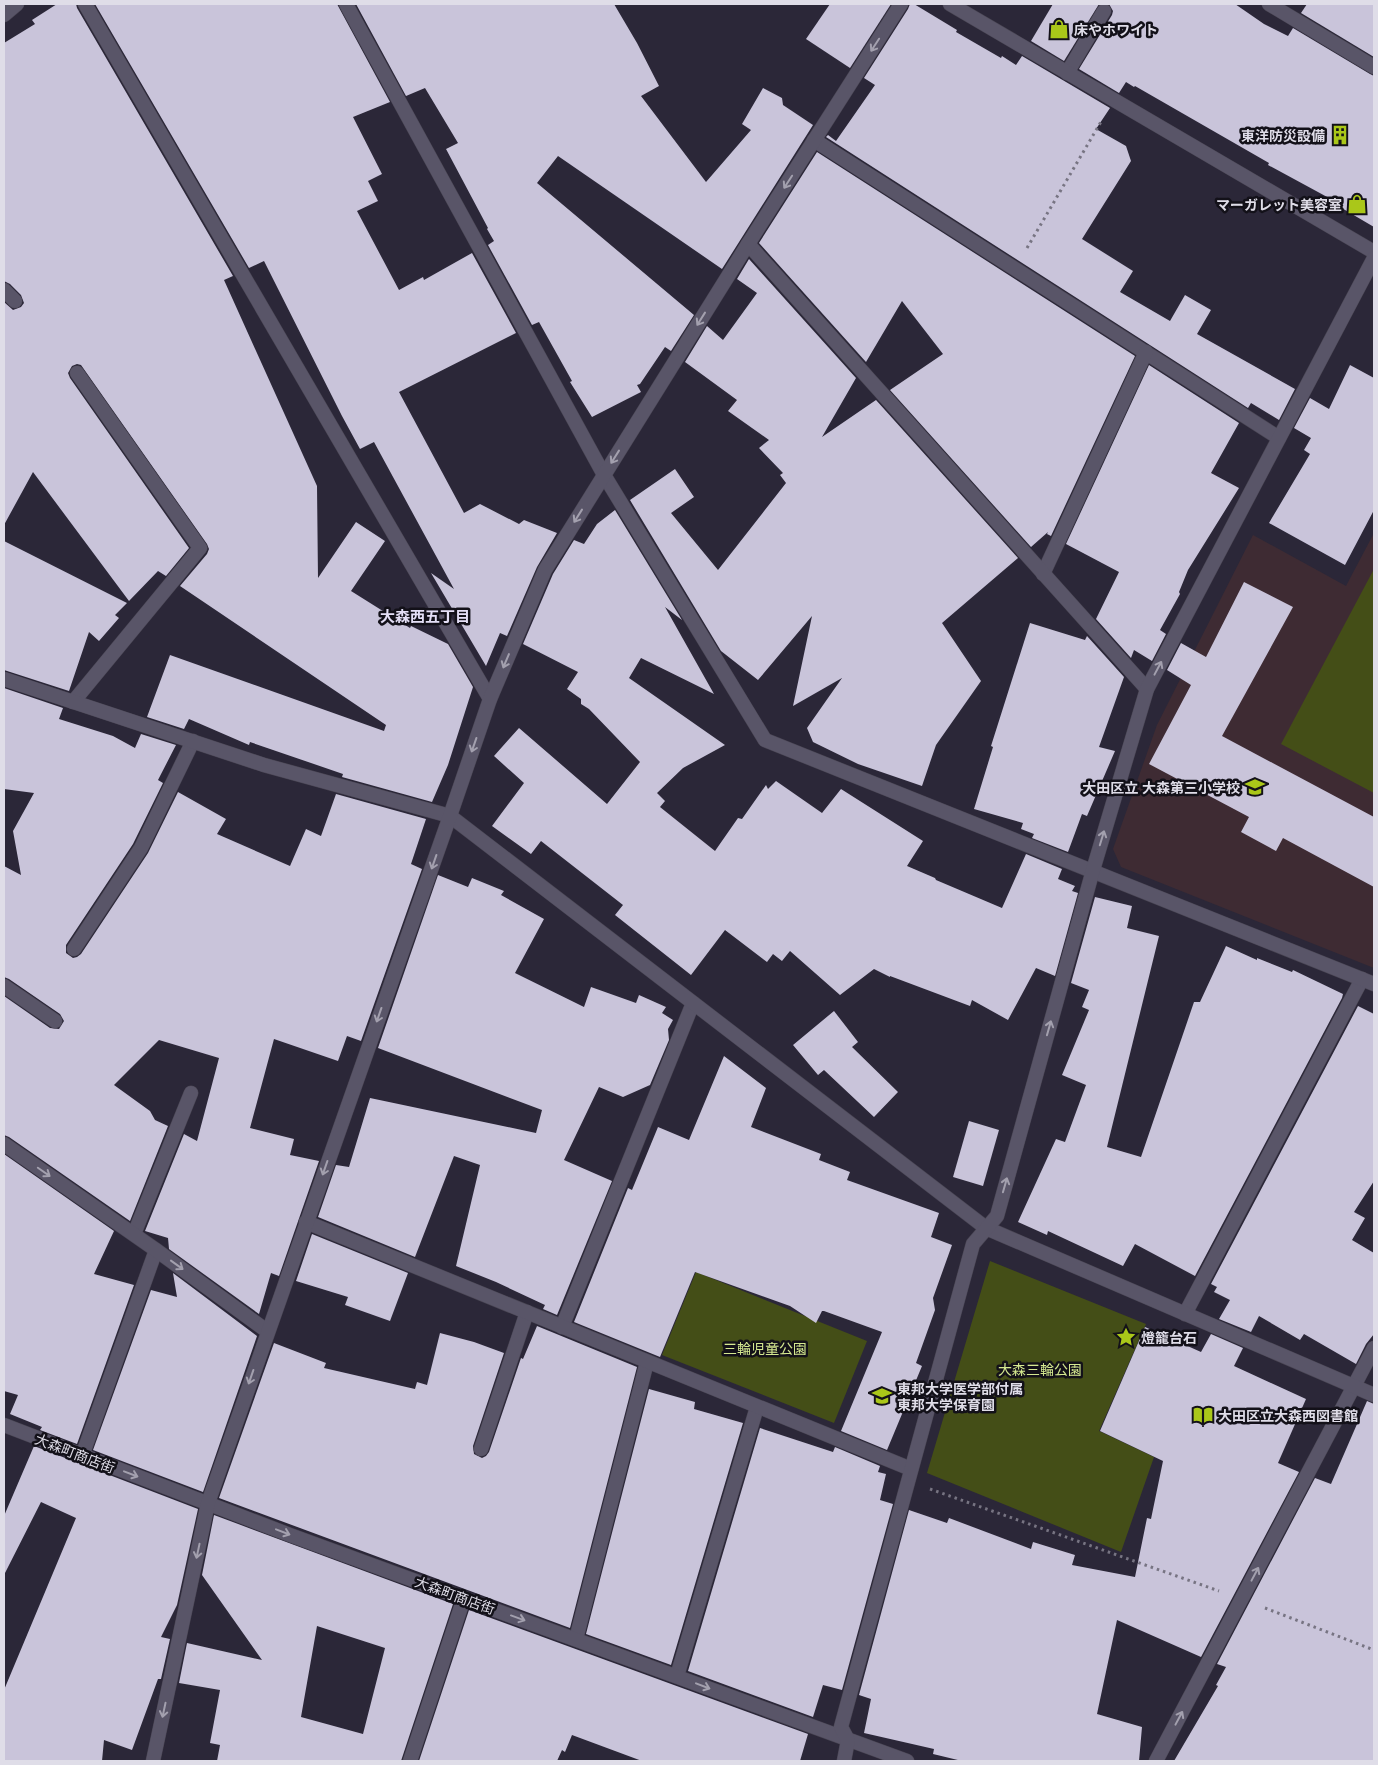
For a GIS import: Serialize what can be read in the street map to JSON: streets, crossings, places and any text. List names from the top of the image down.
{
  "streets": {
    "street": ["大森町商店街"]
  },
  "one_way": ["大森町商店街"],
  "districts": ["大森西五丁目"],
  "parks": ["三輪児童公園", "大森三輪公園"],
  "places": {
    "shop": ["床やホワイト", "マーガレット美容室"],
    "building": ["東洋防災設備"],
    "school or university": ["大田区立 大森第三小学校", "東邦大学医学部付属 東邦大学保育園"],
    "place": ["燈籠台石"],
    "library": ["大田区立大森西図書館"]
  }
}
